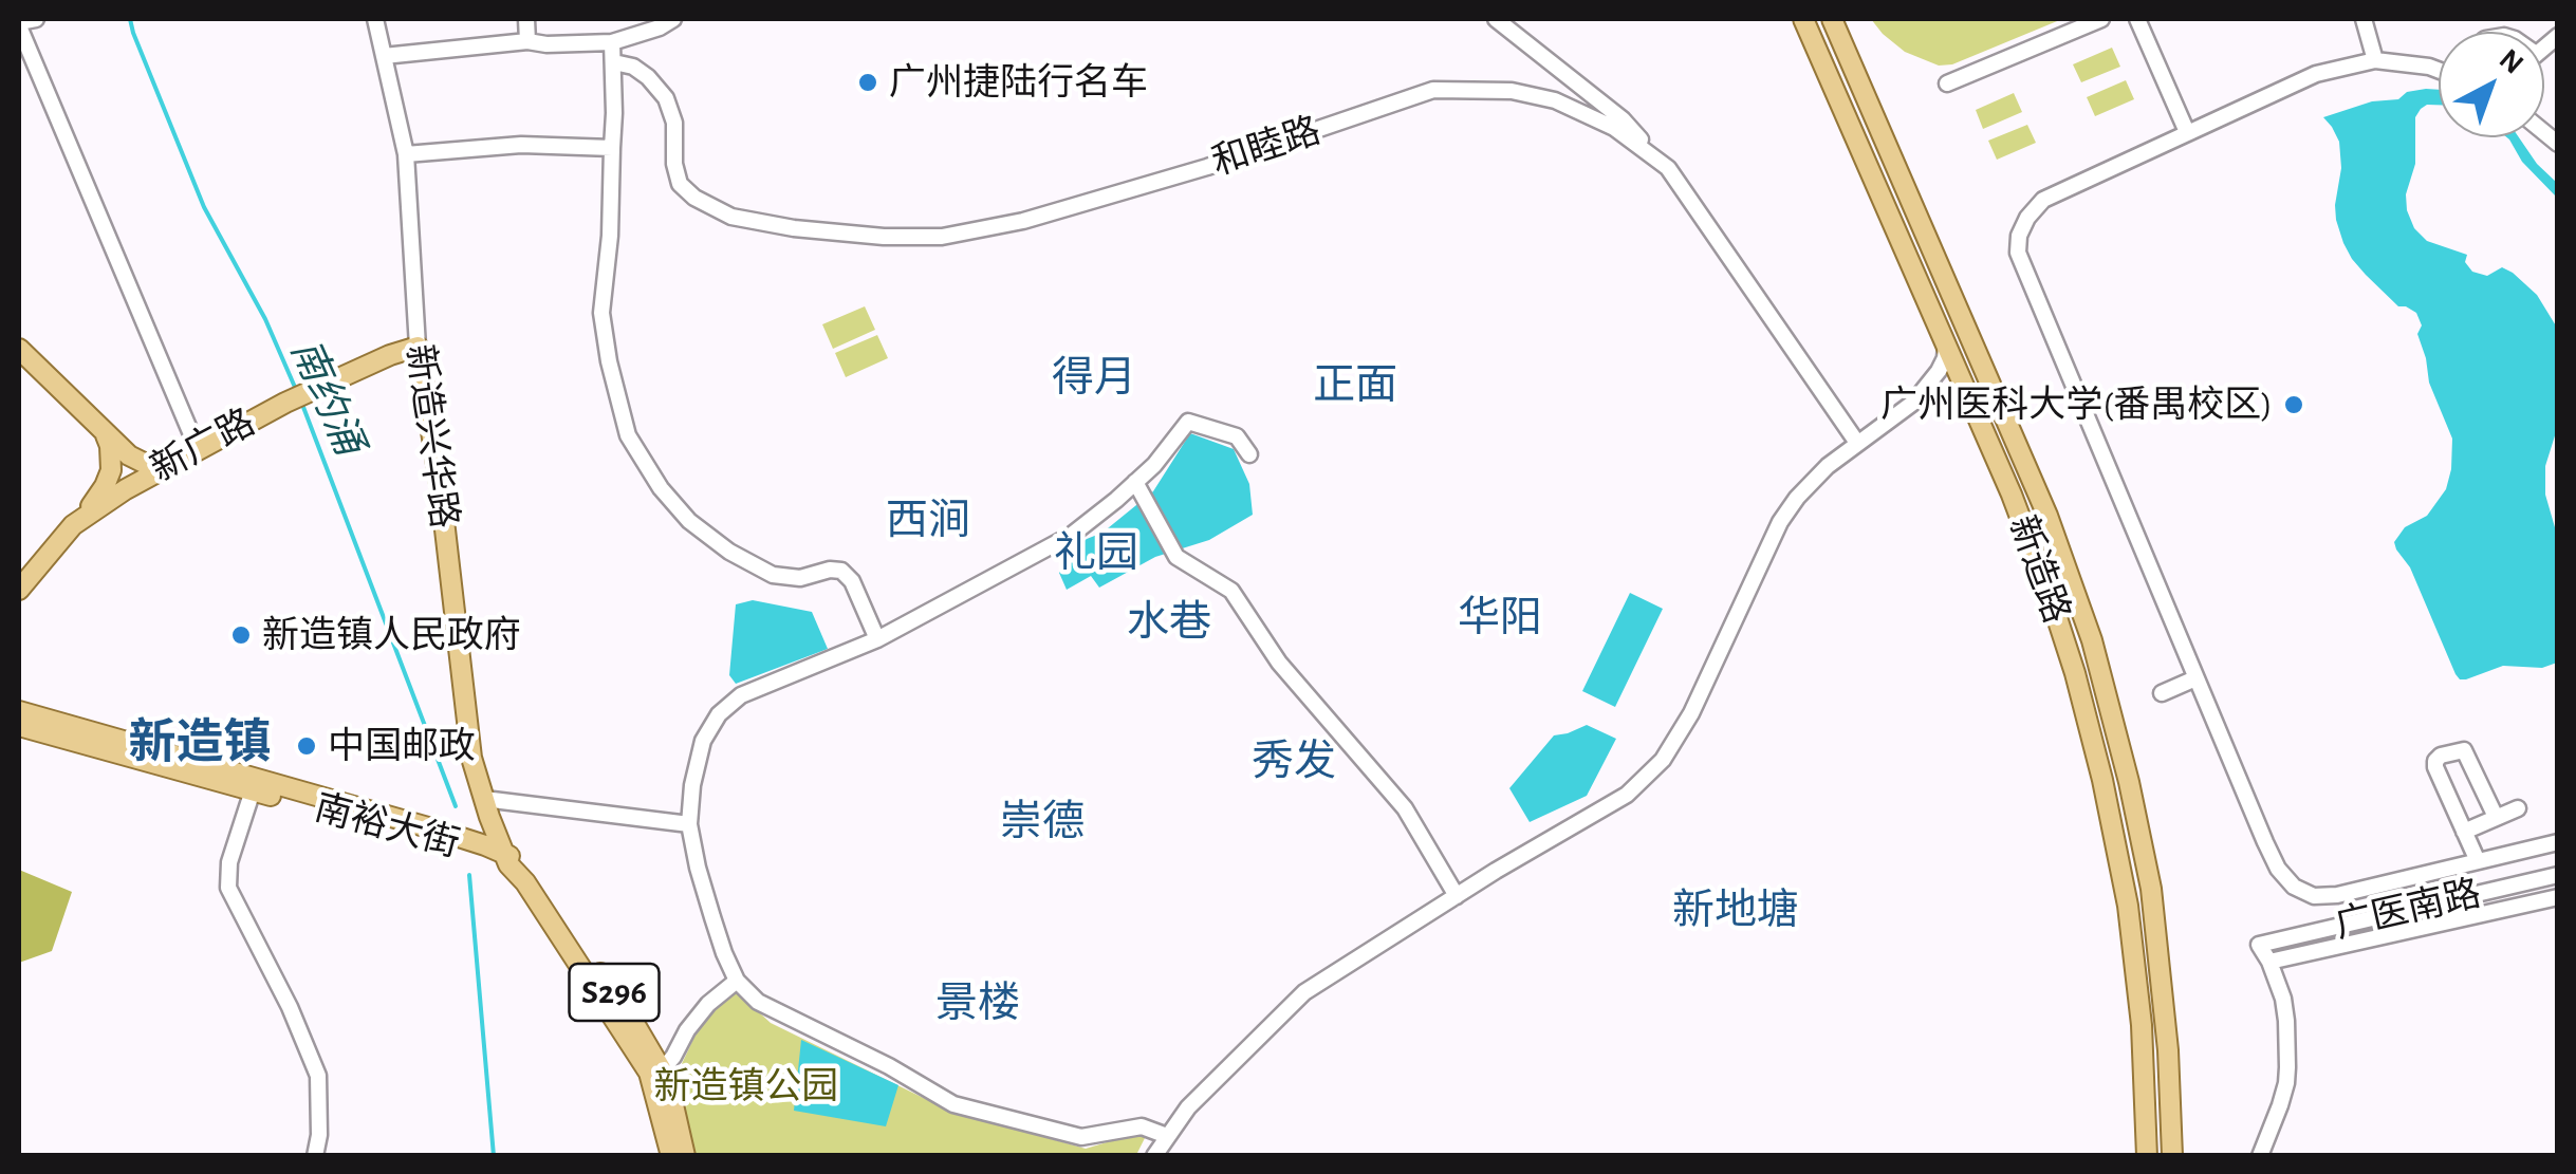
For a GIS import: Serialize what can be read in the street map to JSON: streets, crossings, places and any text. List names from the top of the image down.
{
  "streets": {
    "main road": [
      "新造兴华路",
      "新广路",
      "新造路",
      "南裕大街",
      "S296"
    ],
    "street": ["和睦路", "广医南路"]
  },
  "crossings": [
    ["新造兴华路", "新广路"],
    ["新造兴华路", "南裕大街"],
    ["新造兴华路", "S296"],
    ["南裕大街", "S296"]
  ],
  "districts": [
    "得月",
    "正面",
    "西涧",
    "礼园",
    "华阳",
    "水巷",
    "新造镇",
    "秀发",
    "崇德",
    "新地塘",
    "景楼"
  ],
  "water": ["南约涌"],
  "parks": ["新造镇公园"],
  "places": [
    "广州捷陆行名车",
    "广州医科大学(番禺校区)",
    "新造镇人民政府",
    "中国邮政"
  ],
  "north": "top right"
}
